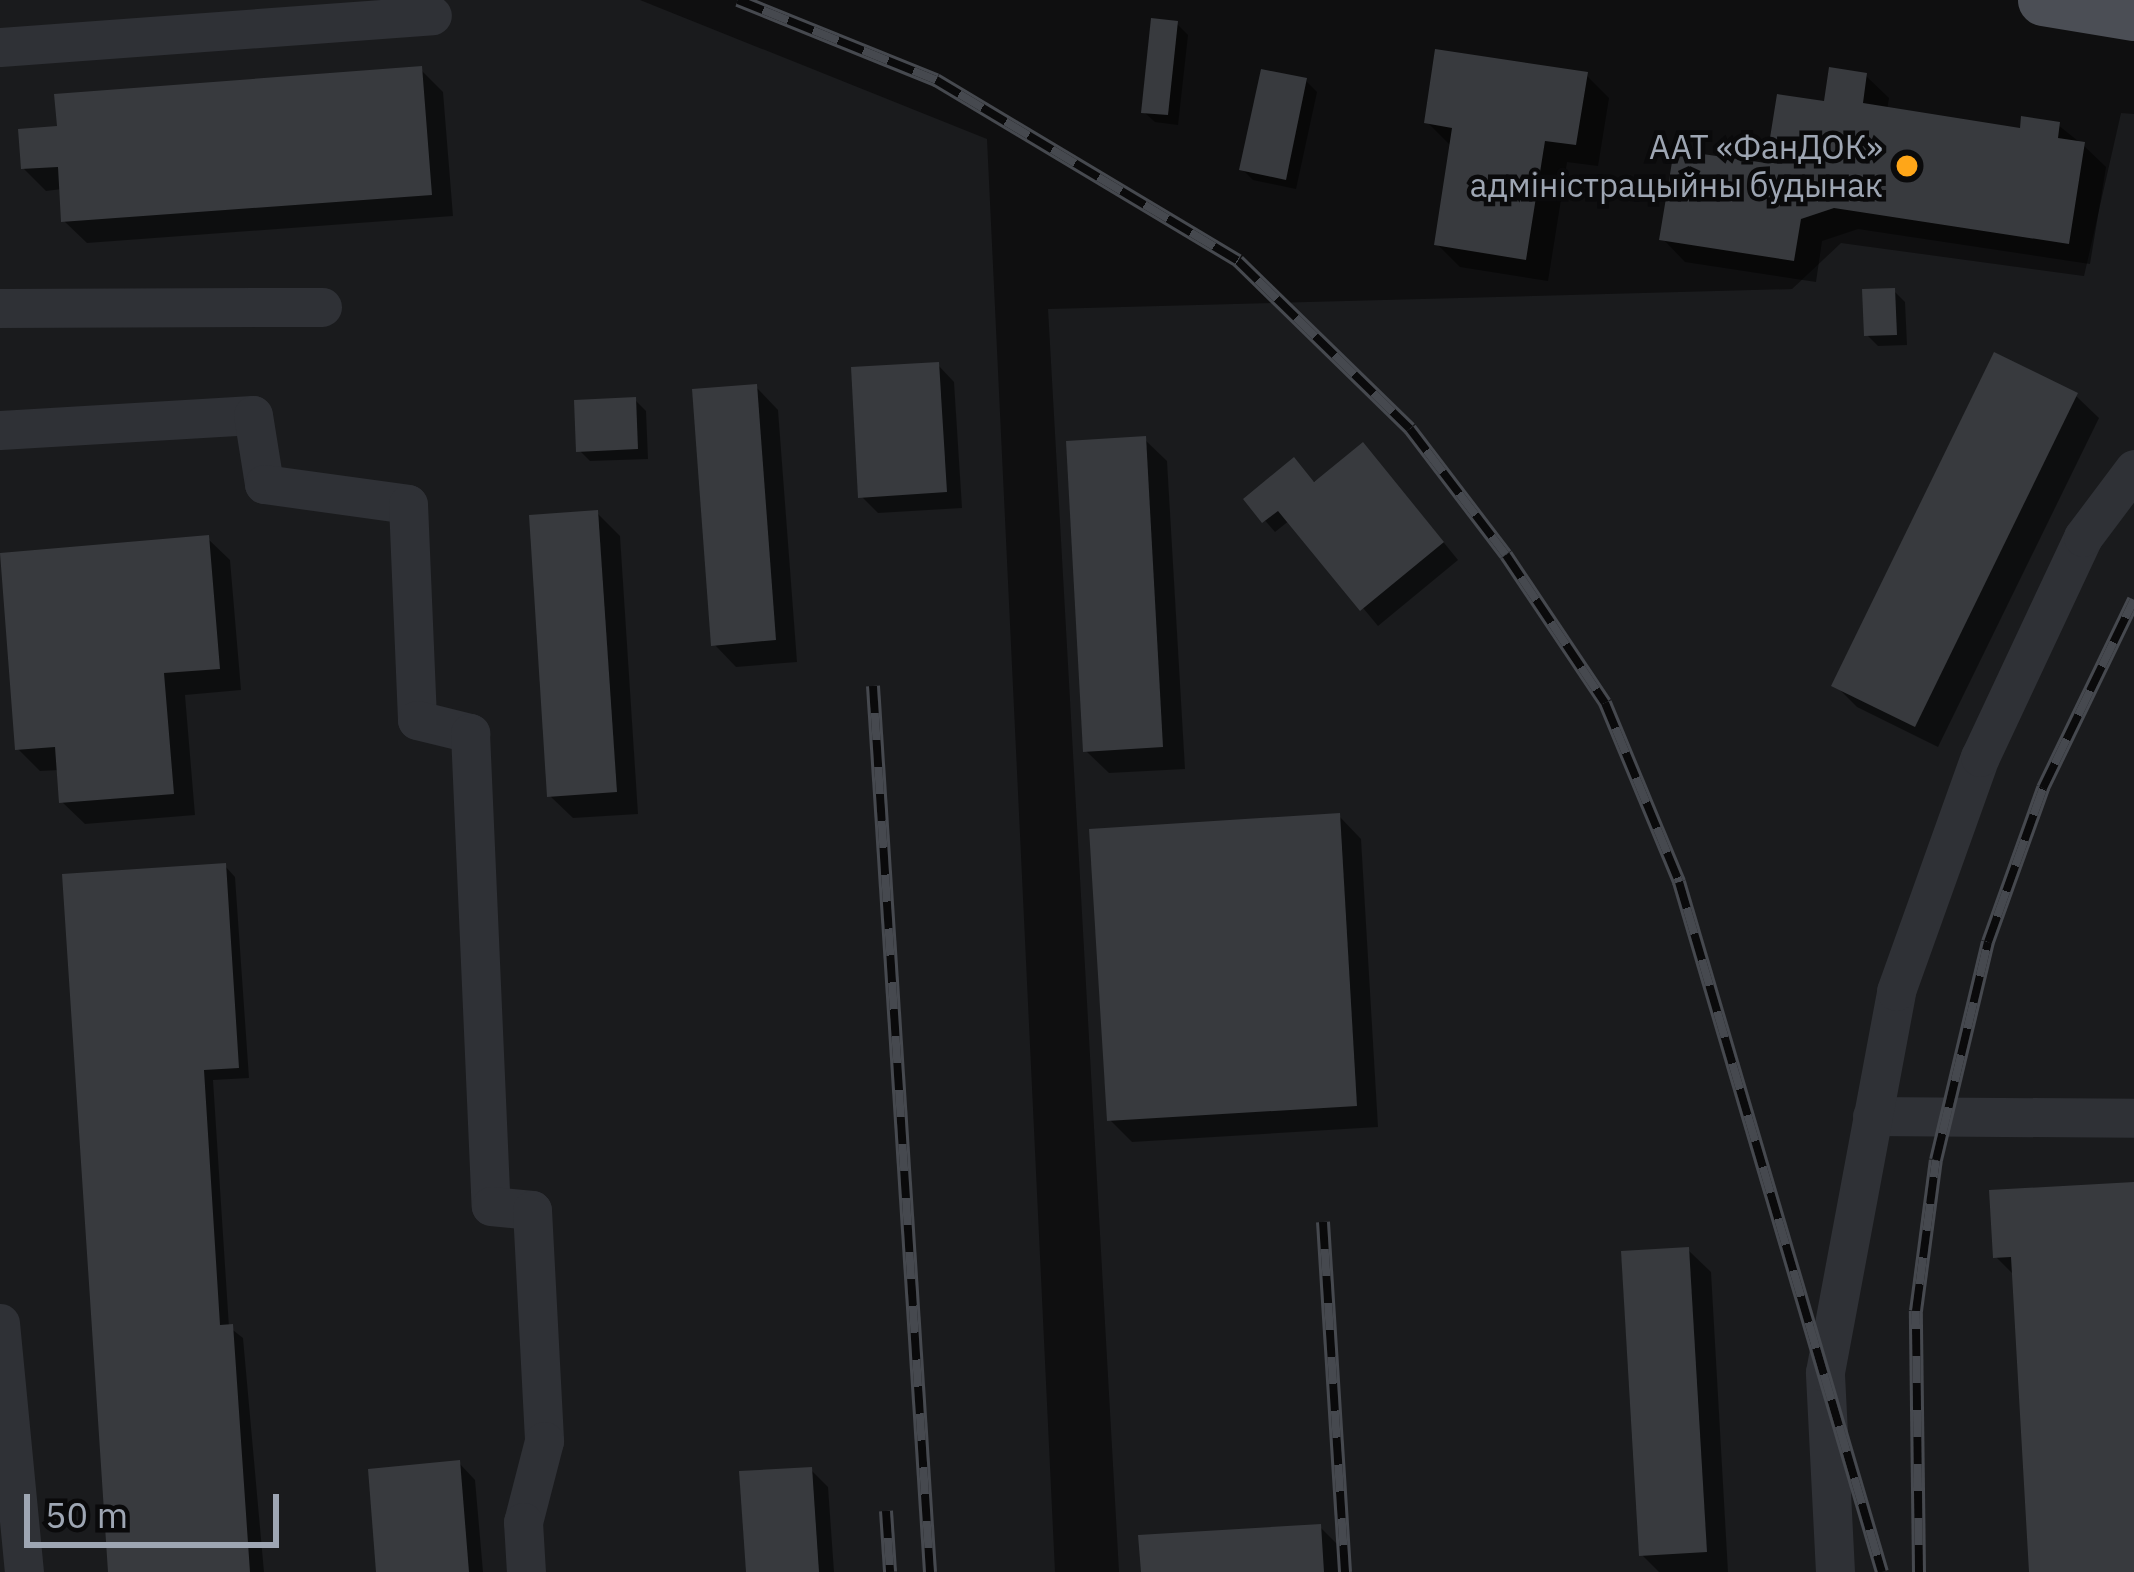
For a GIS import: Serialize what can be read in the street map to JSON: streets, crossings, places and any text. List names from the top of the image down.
{
  "places": ["ААТ «ФанДОК» адміністрацыйны будынак"],
  "scale_bar": "50 m"
}
